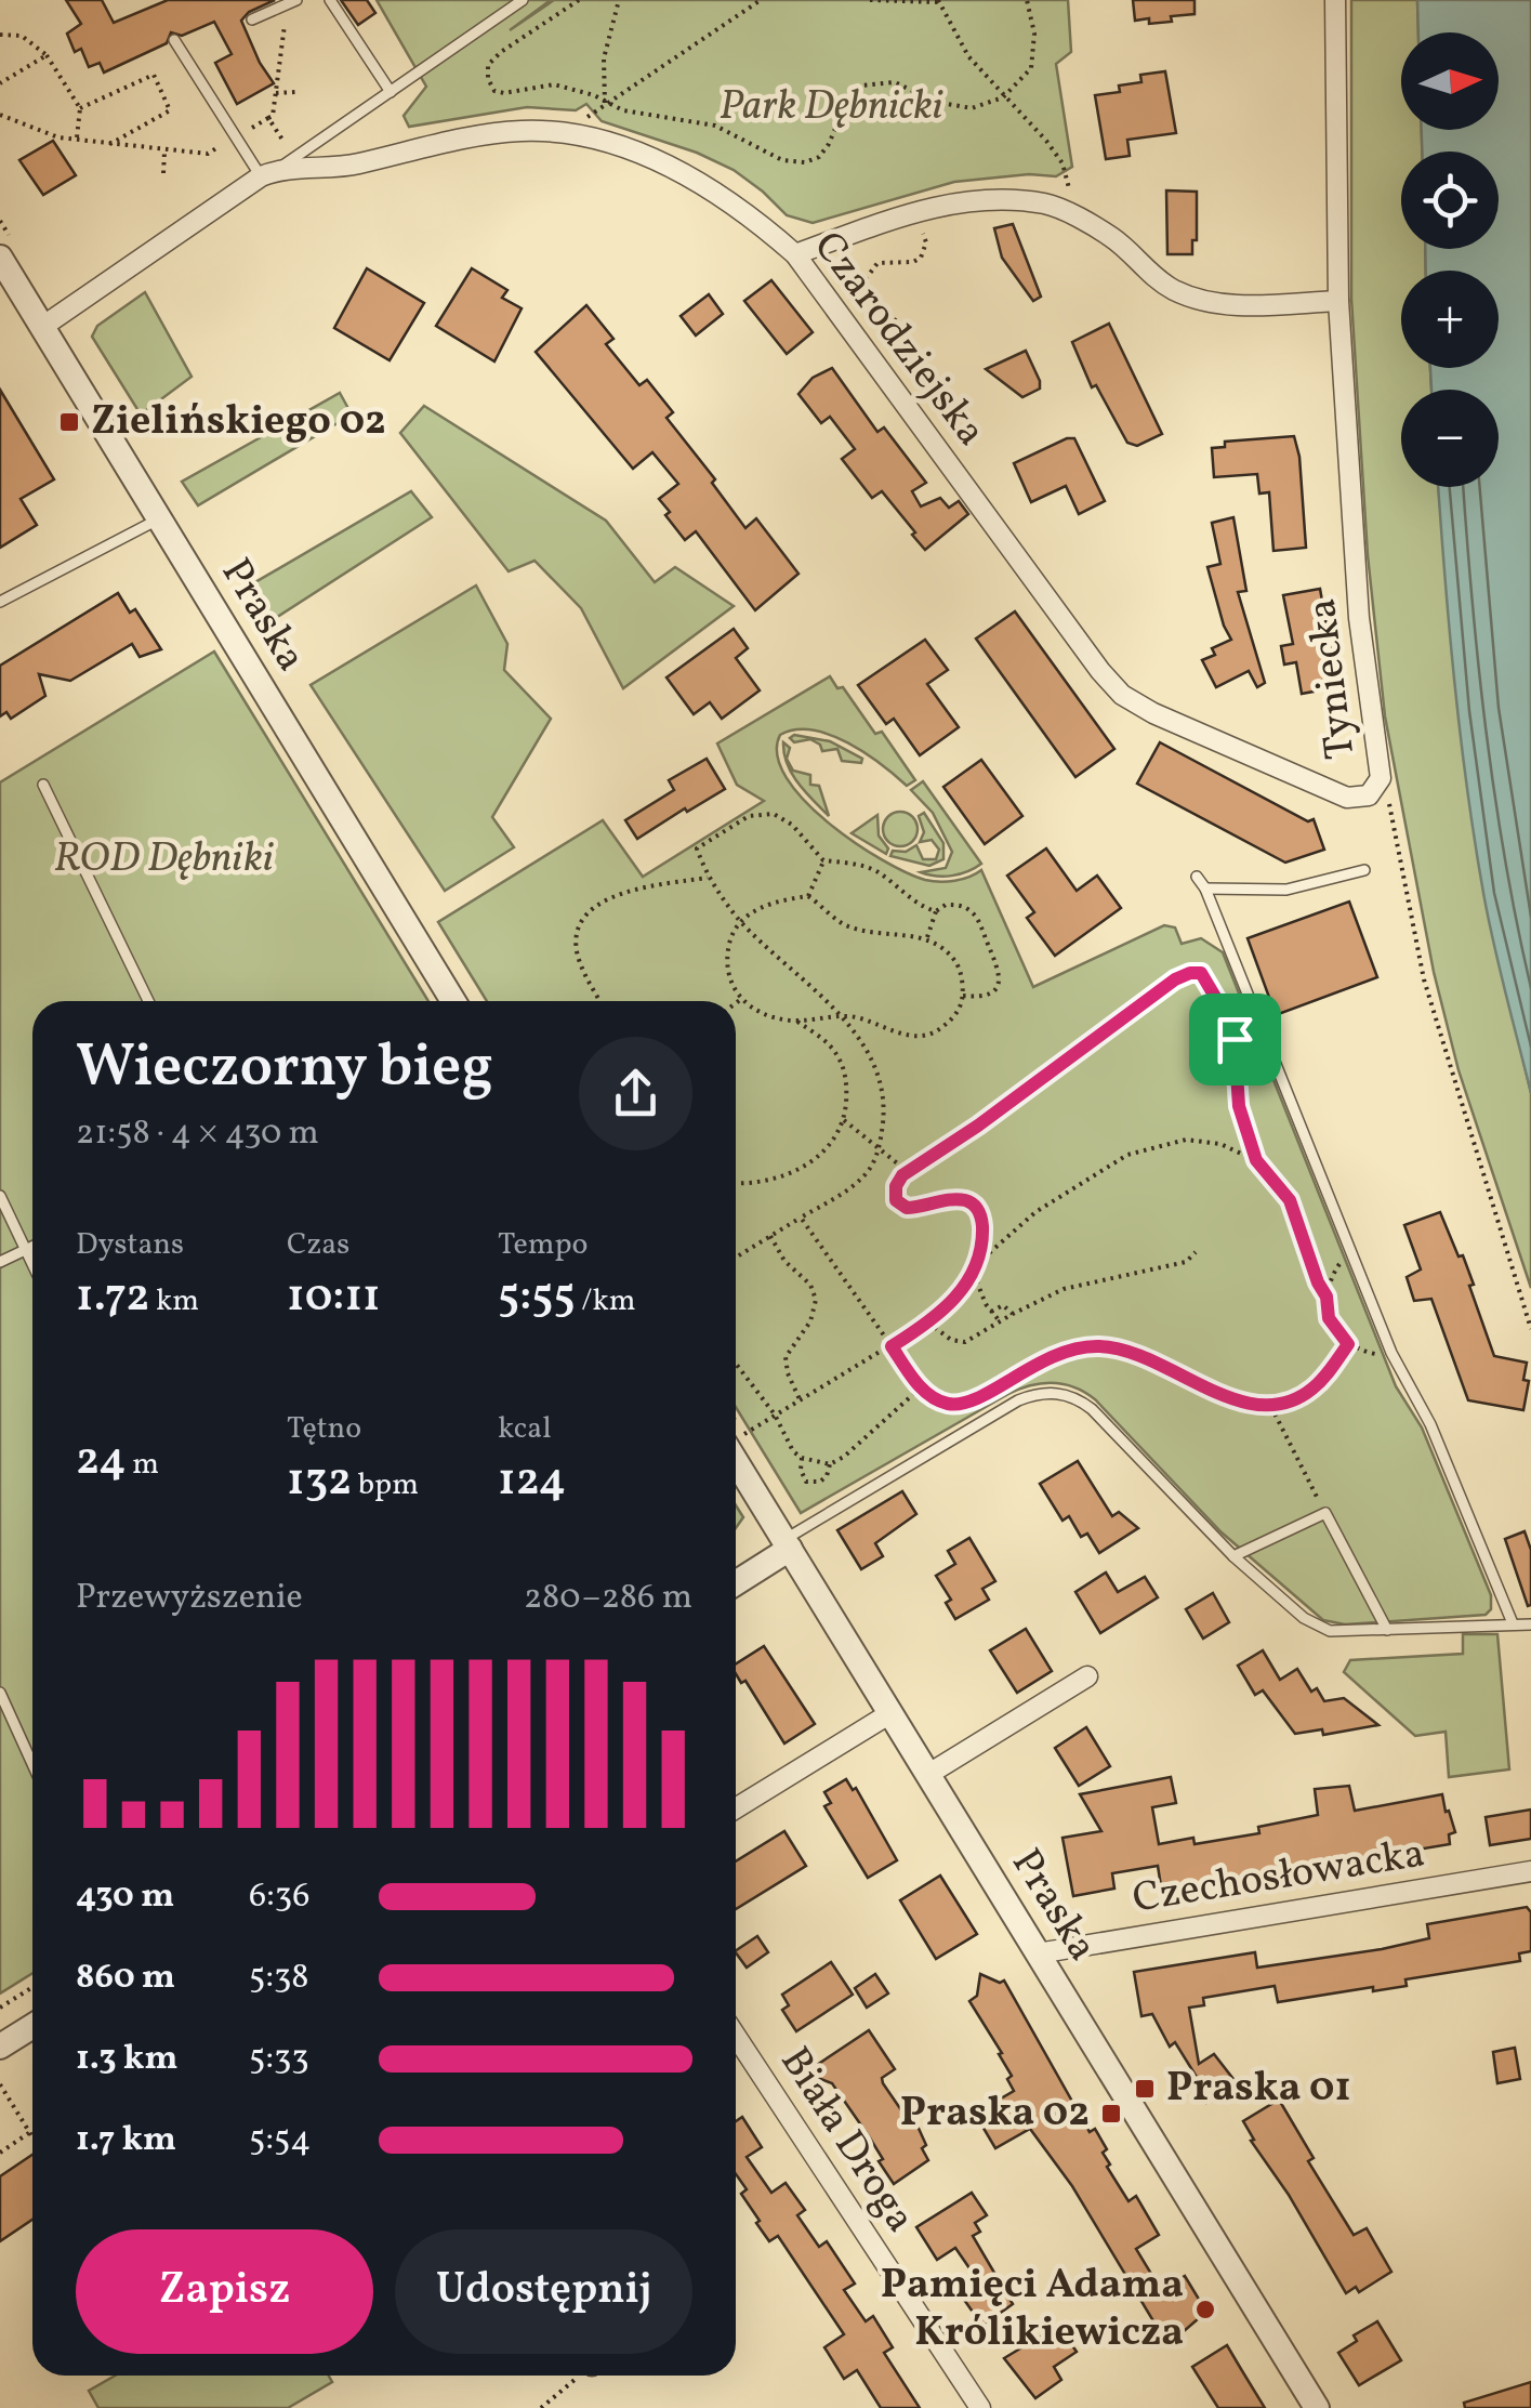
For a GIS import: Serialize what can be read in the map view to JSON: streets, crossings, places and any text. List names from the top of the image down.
{
  "streets": {
    "street": [
      "Czarodziejska",
      "Praska",
      "Tyniecka",
      "Czechosłowacka",
      "Biała Droga"
    ]
  },
  "crossings": [
    ["Czarodziejska", "Tyniecka"],
    ["Praska", "Czechosłowacka"]
  ],
  "parks": ["Park Dębnicki", "ROD Dębniki"],
  "places": {
    "transit": ["Zielińskiego 02", "Praska 01", "Praska 02"],
    "other": ["Pamięci Adama Królikiewicza"]
  },
  "north": "right",
  "page": {
    "map_buttons": ["+", "−"],
    "heading": ["Wieczorny bieg", "21:58 · 4 × 430 m"],
    "stats": [
      ["Dystans", "1.72 km"],
      ["Czas", "10:11"],
      ["Tempo", "5:55 /km"],
      ["24 m"],
      ["Tętno", "132 bpm"],
      ["kcal", "124"]
    ],
    "chart": ["Przewyższenie", "280–286 m"],
    "list": [
      {
        "name": "430 m",
        "note": "6:36"
      },
      {
        "name": "860 m",
        "note": "5:38"
      },
      {
        "name": "1.3 km",
        "note": "5:33"
      },
      {
        "name": "1.7 km",
        "note": "5:54"
      }
    ],
    "buttons": ["Zapisz", "Udostępnij"]
  }
}
